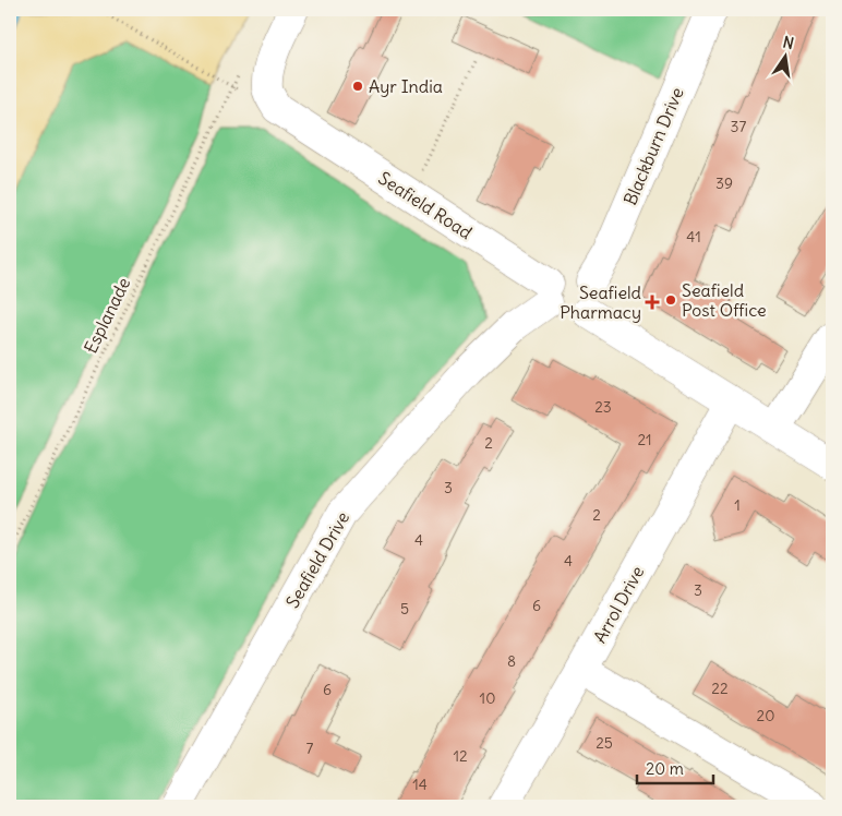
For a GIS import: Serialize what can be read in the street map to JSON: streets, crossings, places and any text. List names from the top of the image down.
{
  "streets": {
    "street": [
      "Blackburn Drive",
      "Seafield Road",
      "Seafield Drive",
      "Arrol Drive"
    ],
    "path": ["Esplanade"]
  },
  "crossings": [
    ["Blackburn Drive", "Seafield Road"],
    ["Blackburn Drive", "Seafield Drive"],
    ["Seafield Road", "Seafield Drive"]
  ],
  "places": {
    "other": ["Ayr India", "Seafield Post Office"],
    "health": ["Seafield Pharmacy"]
  },
  "house_numbers": [
    "37",
    "39",
    "41",
    "23",
    "21",
    "2",
    "3",
    "1",
    "2",
    "4",
    "4",
    "3",
    "6",
    "5",
    "8",
    "22",
    "6",
    "10",
    "20",
    "25",
    "7",
    "12",
    "14"
  ],
  "scale_bar": "20 m",
  "north": "top"
}
